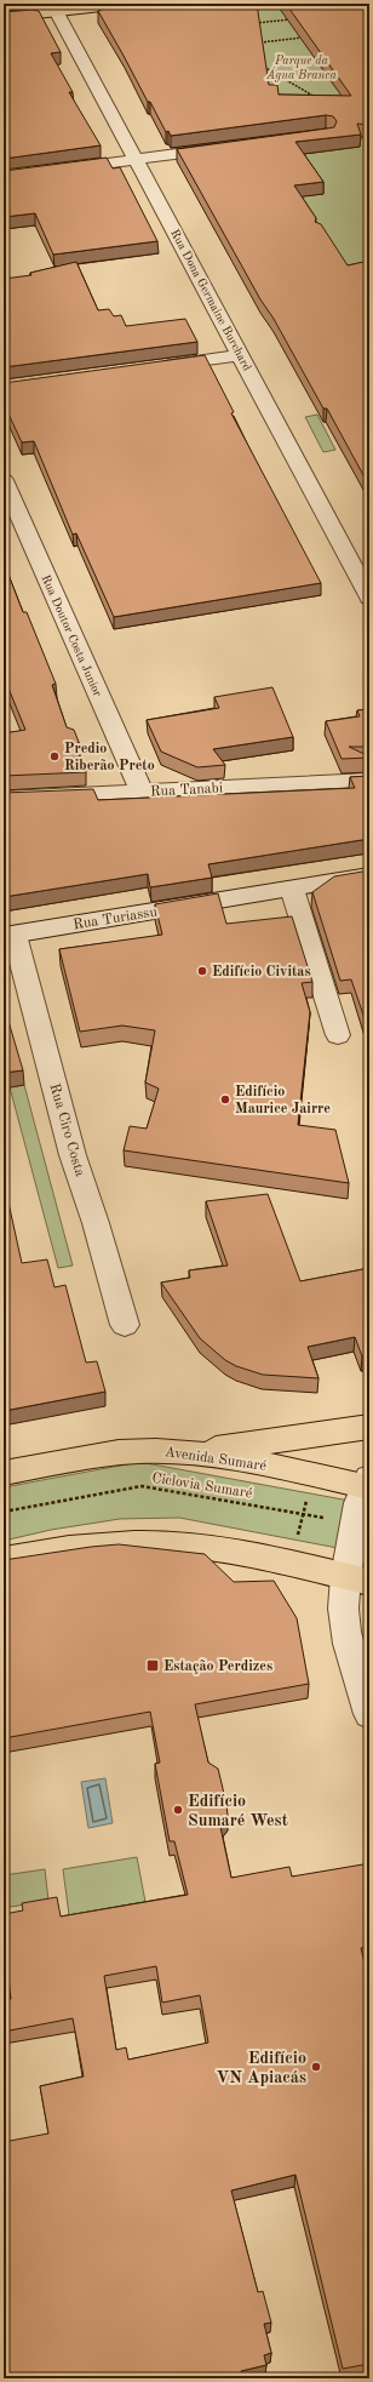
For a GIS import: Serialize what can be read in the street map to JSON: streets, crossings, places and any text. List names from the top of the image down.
{
  "streets": {
    "main road": ["Avenida Sumaré"],
    "street": [
      "Rua Dona Germaine Burchard",
      "Rua Doutor Costa Junior",
      "Rua Tanabi",
      "Rua Turiassu",
      "Rua Ciro Costa"
    ],
    "path": ["Ciclovia Sumaré"]
  },
  "crossings": [
    ["Rua Doutor Costa Junior", "Rua Tanabi"],
    ["Rua Turiassu", "Rua Ciro Costa"]
  ],
  "parks": ["Parque da Água Branca"],
  "places": {
    "other": [
      "Predio Riberão Preto",
      "Edifício Civitas",
      "Edifício Maurice Jairre",
      "Edifício Sumaré West",
      "Edifício VN Apiacás"
    ],
    "transit": ["Estação Perdizes"]
  }
}
